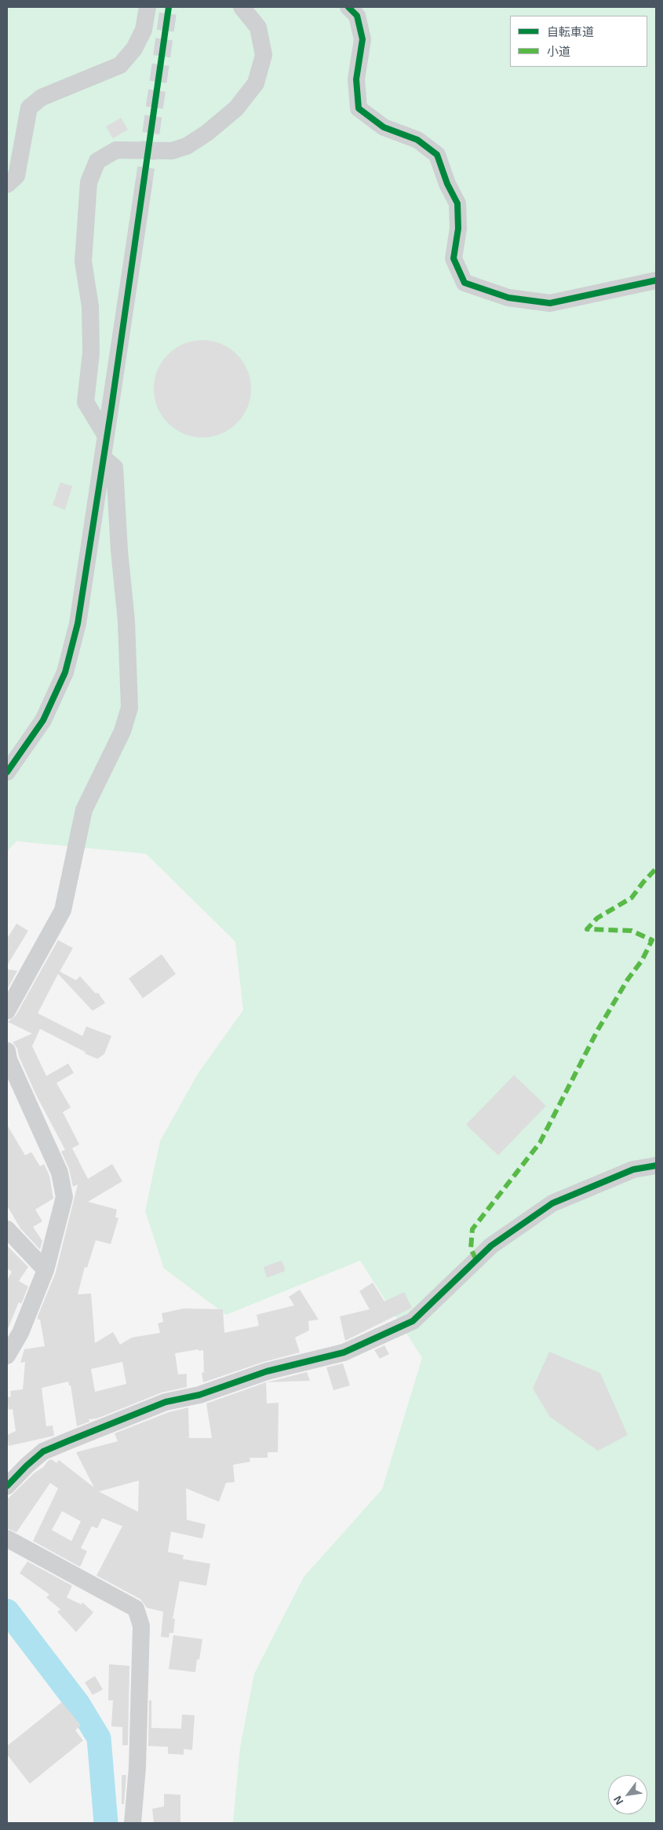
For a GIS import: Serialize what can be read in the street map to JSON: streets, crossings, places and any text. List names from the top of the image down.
{
  "legend": ["自転車道", "小道"],
  "north": "bottom left"
}
